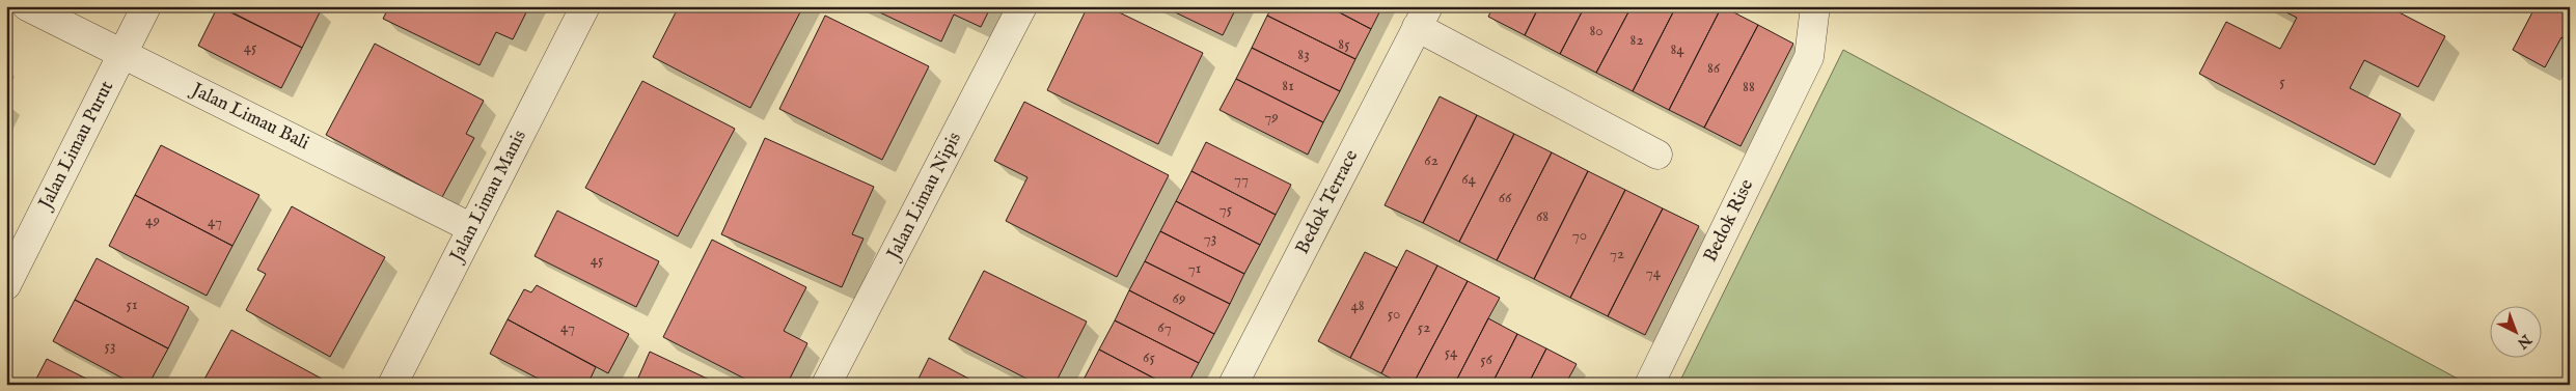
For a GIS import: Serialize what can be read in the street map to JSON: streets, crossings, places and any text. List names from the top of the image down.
{
  "streets": {
    "street": [
      "Jalan Limau Bali",
      "Jalan Limau Purut",
      "Jalan Limau Manis",
      "Jalan Limau Nipis",
      "Bedok Terrace",
      "Bedok Rise"
    ]
  },
  "crossings": [
    ["Jalan Limau Bali", "Jalan Limau Purut"],
    ["Jalan Limau Bali", "Jalan Limau Manis"]
  ],
  "house_numbers": [
    "80",
    "82",
    "85",
    "45",
    "84",
    "83",
    "86",
    "5",
    "81",
    "88",
    "79",
    "62",
    "77",
    "64",
    "66",
    "75",
    "68",
    "49",
    "47",
    "70",
    "73",
    "72",
    "45",
    "71",
    "74",
    "69",
    "51",
    "48",
    "50",
    "47",
    "67",
    "52",
    "53",
    "54",
    "65",
    "56"
  ],
  "north": "bottom right"
}
